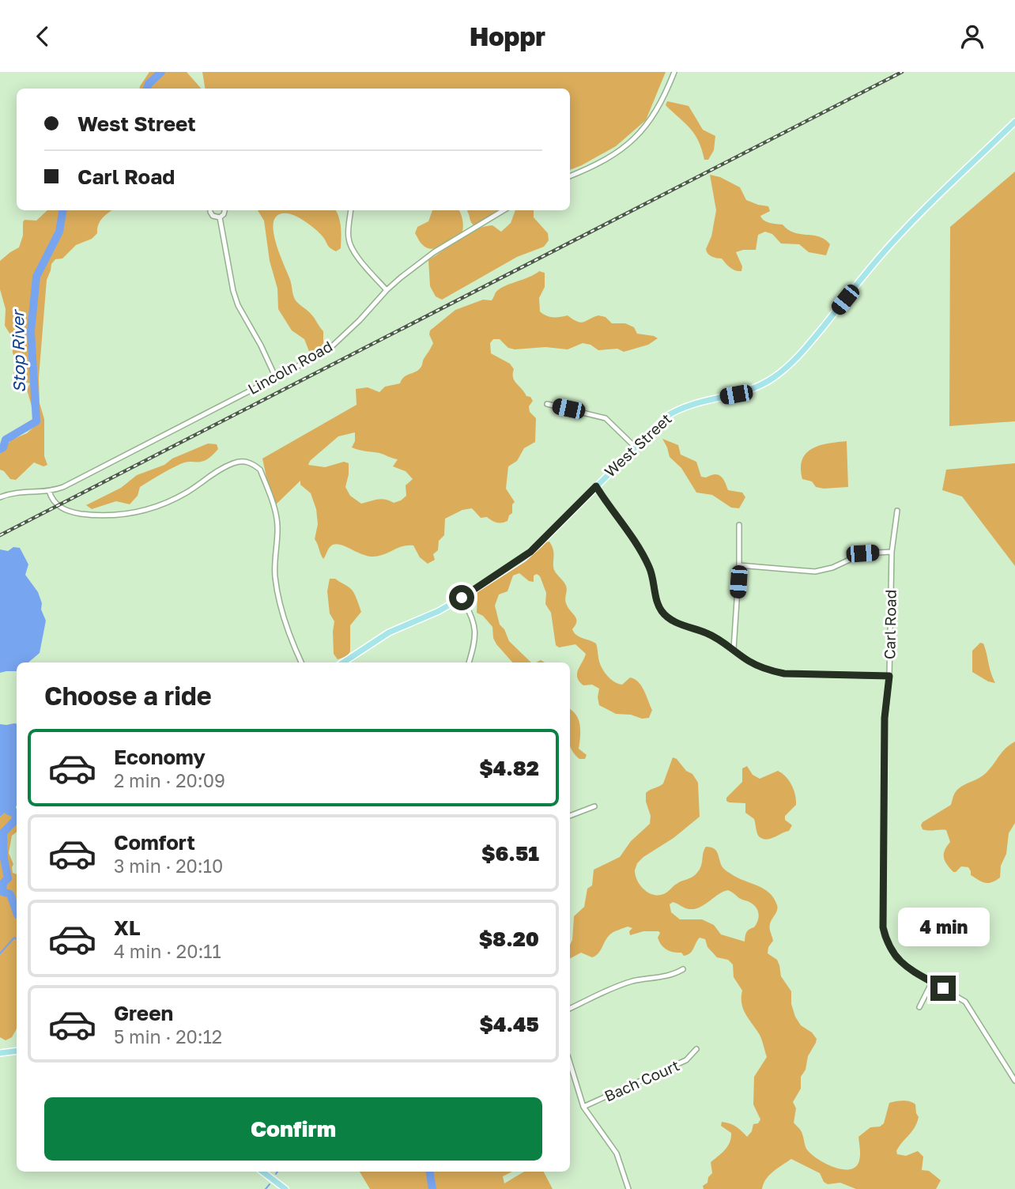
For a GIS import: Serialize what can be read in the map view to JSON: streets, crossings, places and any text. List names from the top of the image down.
{
  "streets": {
    "main road": ["West Street"],
    "street": ["Lincoln Road", "Carl Road", "Bach Court"]
  },
  "water": ["Stop River"],
  "page": {
    "header": "Hoppr",
    "banner": ["West Street", "Carl Road"],
    "heading": "Choose a ride",
    "list": [
      {
        "name": "Economy",
        "note": "2 min · 20:09",
        "value": "$4.82"
      },
      {
        "name": "Comfort",
        "note": "3 min · 20:10",
        "value": "$6.51"
      },
      {
        "name": "XL",
        "note": "4 min · 20:11",
        "value": "$8.20"
      },
      {
        "name": "Green",
        "note": "5 min · 20:12",
        "value": "$4.45"
      }
    ],
    "bubble": "4 min",
    "buttons": "Confirm"
  }
}
